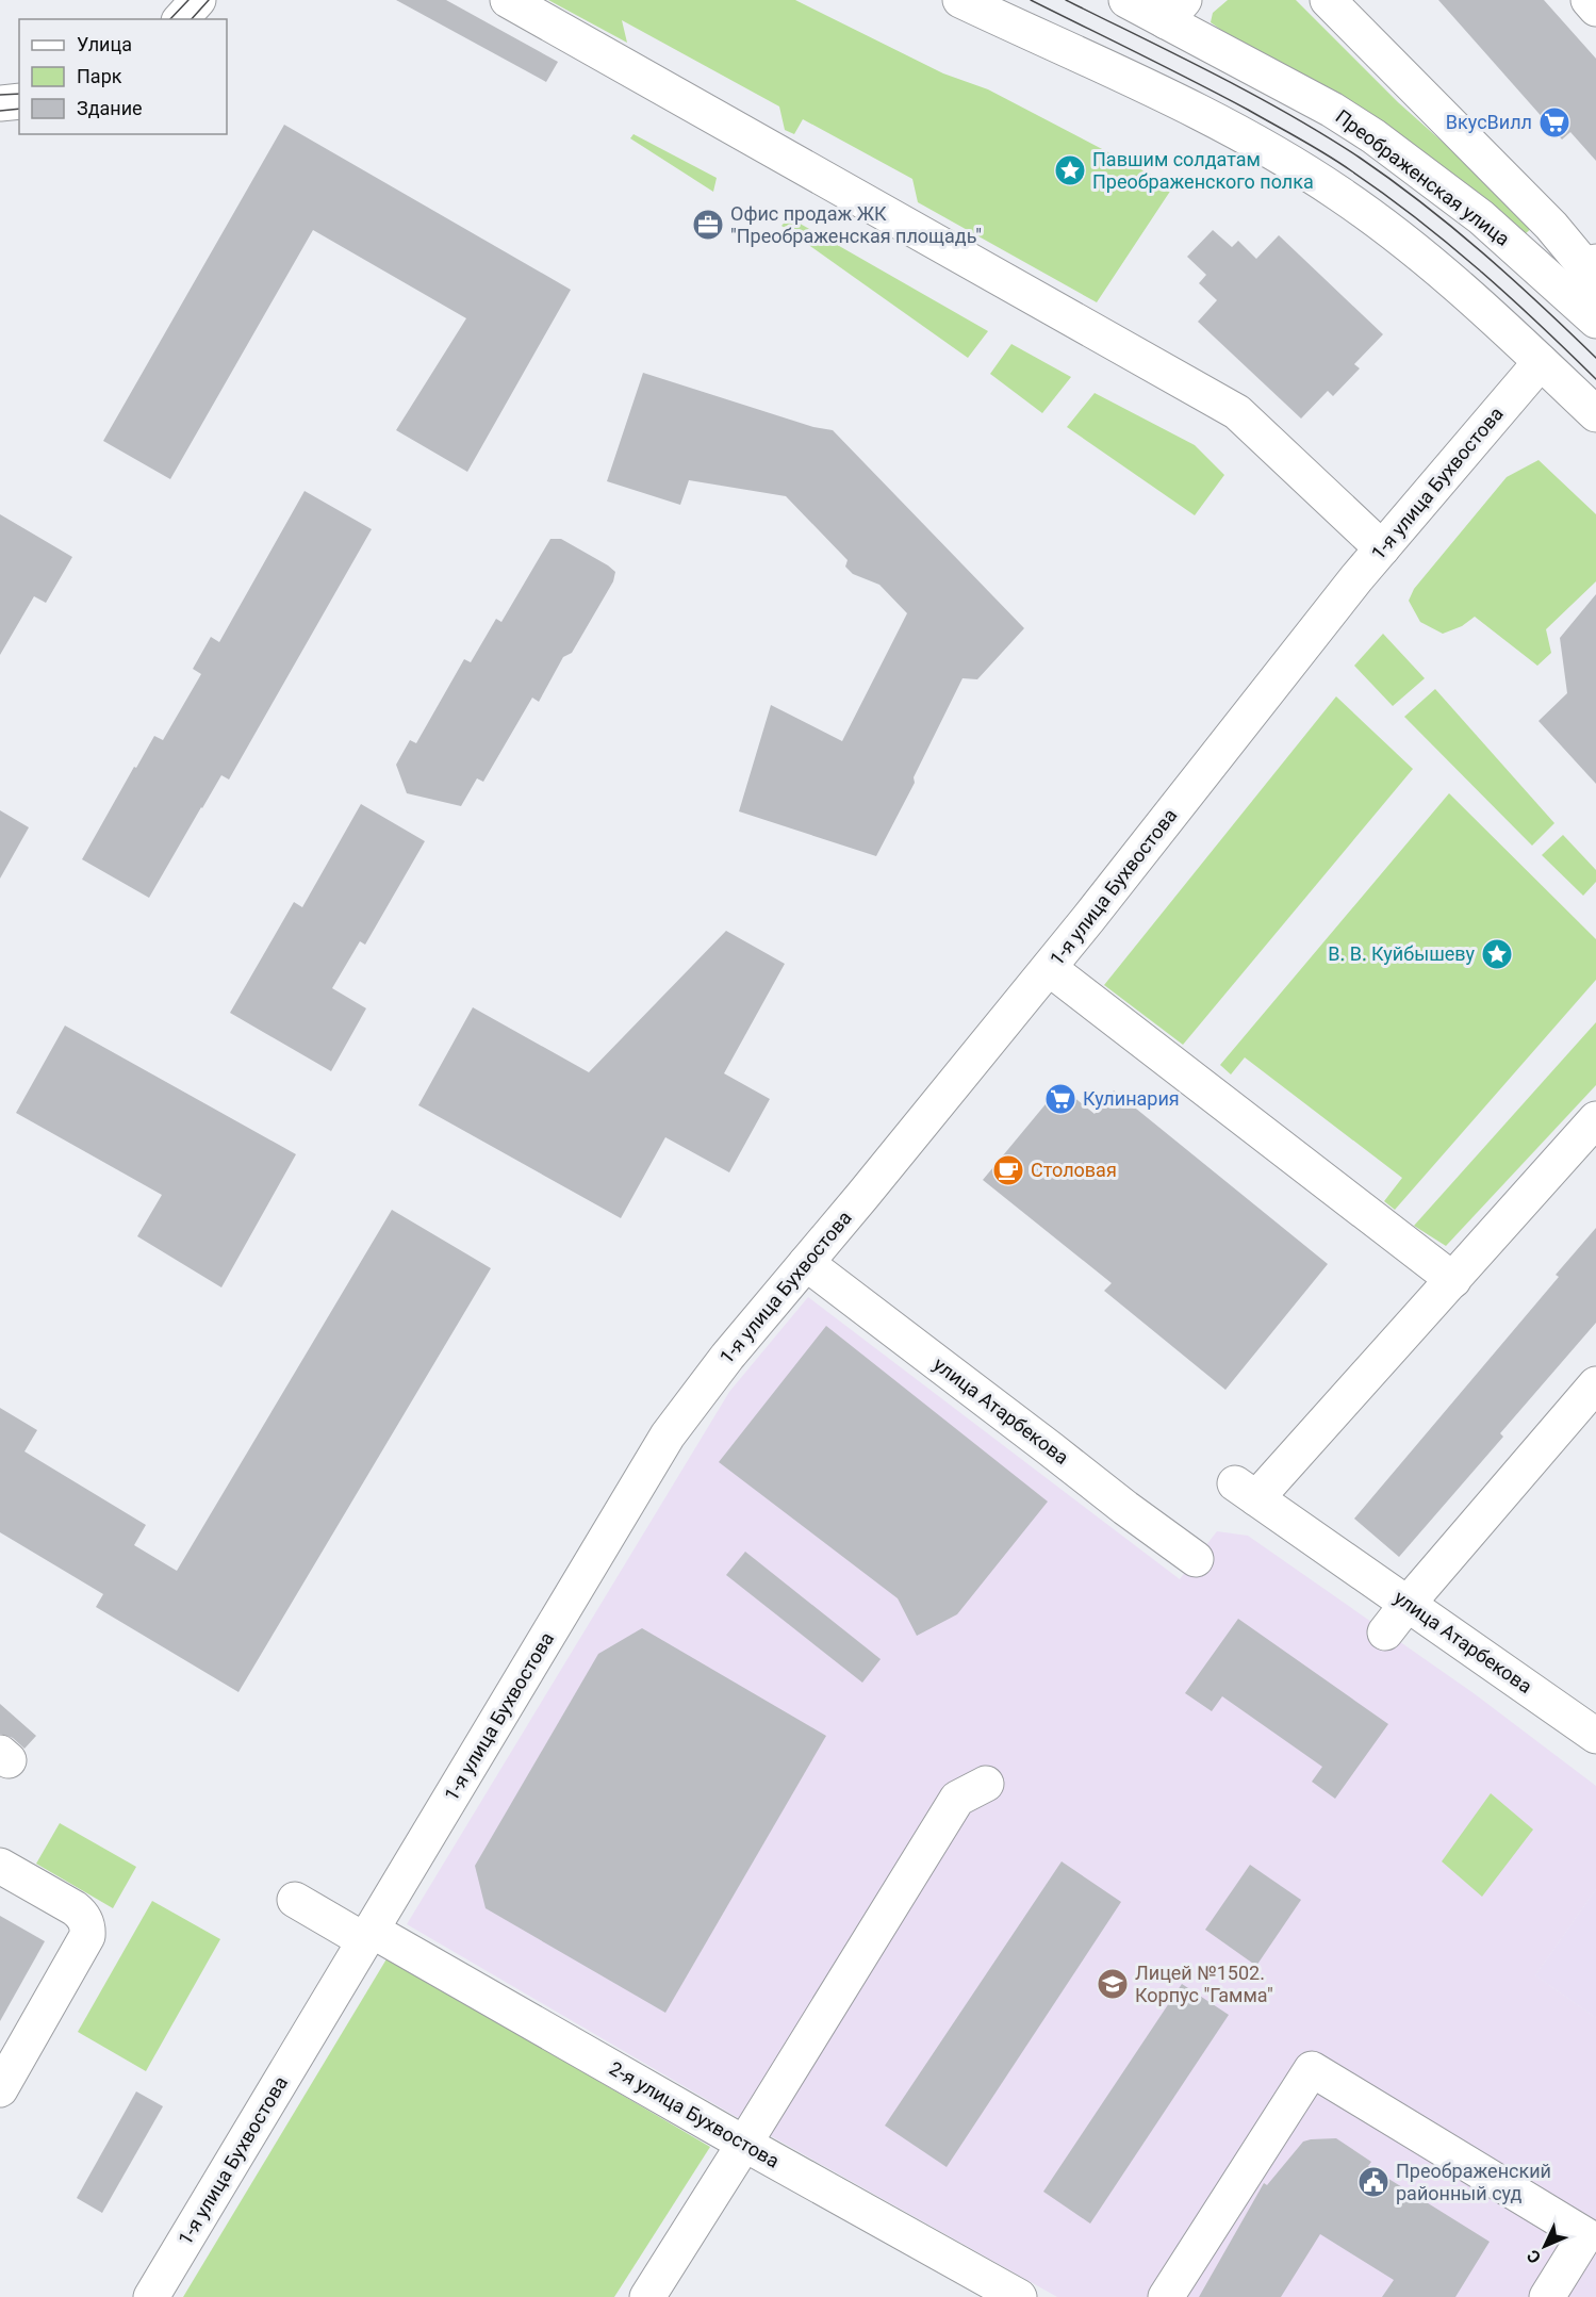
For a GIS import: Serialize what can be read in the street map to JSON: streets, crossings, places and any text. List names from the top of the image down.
{
  "streets": {
    "street": [
      "Преображенская улица",
      "1-я улица Бухвостова",
      "улица Атарбекова",
      "2-я улица Бухвостова"
    ]
  },
  "crossings": [
    ["1-я улица Бухвостова", "улица Атарбекова"],
    ["1-я улица Бухвостова", "2-я улица Бухвостова"]
  ],
  "places": {
    "supermarket": ["ВкусВилл", "Кулинария"],
    "place": ["Павшим солдатам Преображенского полка", "В. В. Куйбышеву"],
    "office": ["Офис продаж ЖК \"Преображенская площадь\""],
    "cafe": ["Столовая"],
    "school or university": ["Лицей №1502. Корпус \"Гамма\""],
    "public building": ["Преображенский районный суд"]
  },
  "legend": ["Улица", "Парк", "Здание"],
  "north": "bottom left"
}
